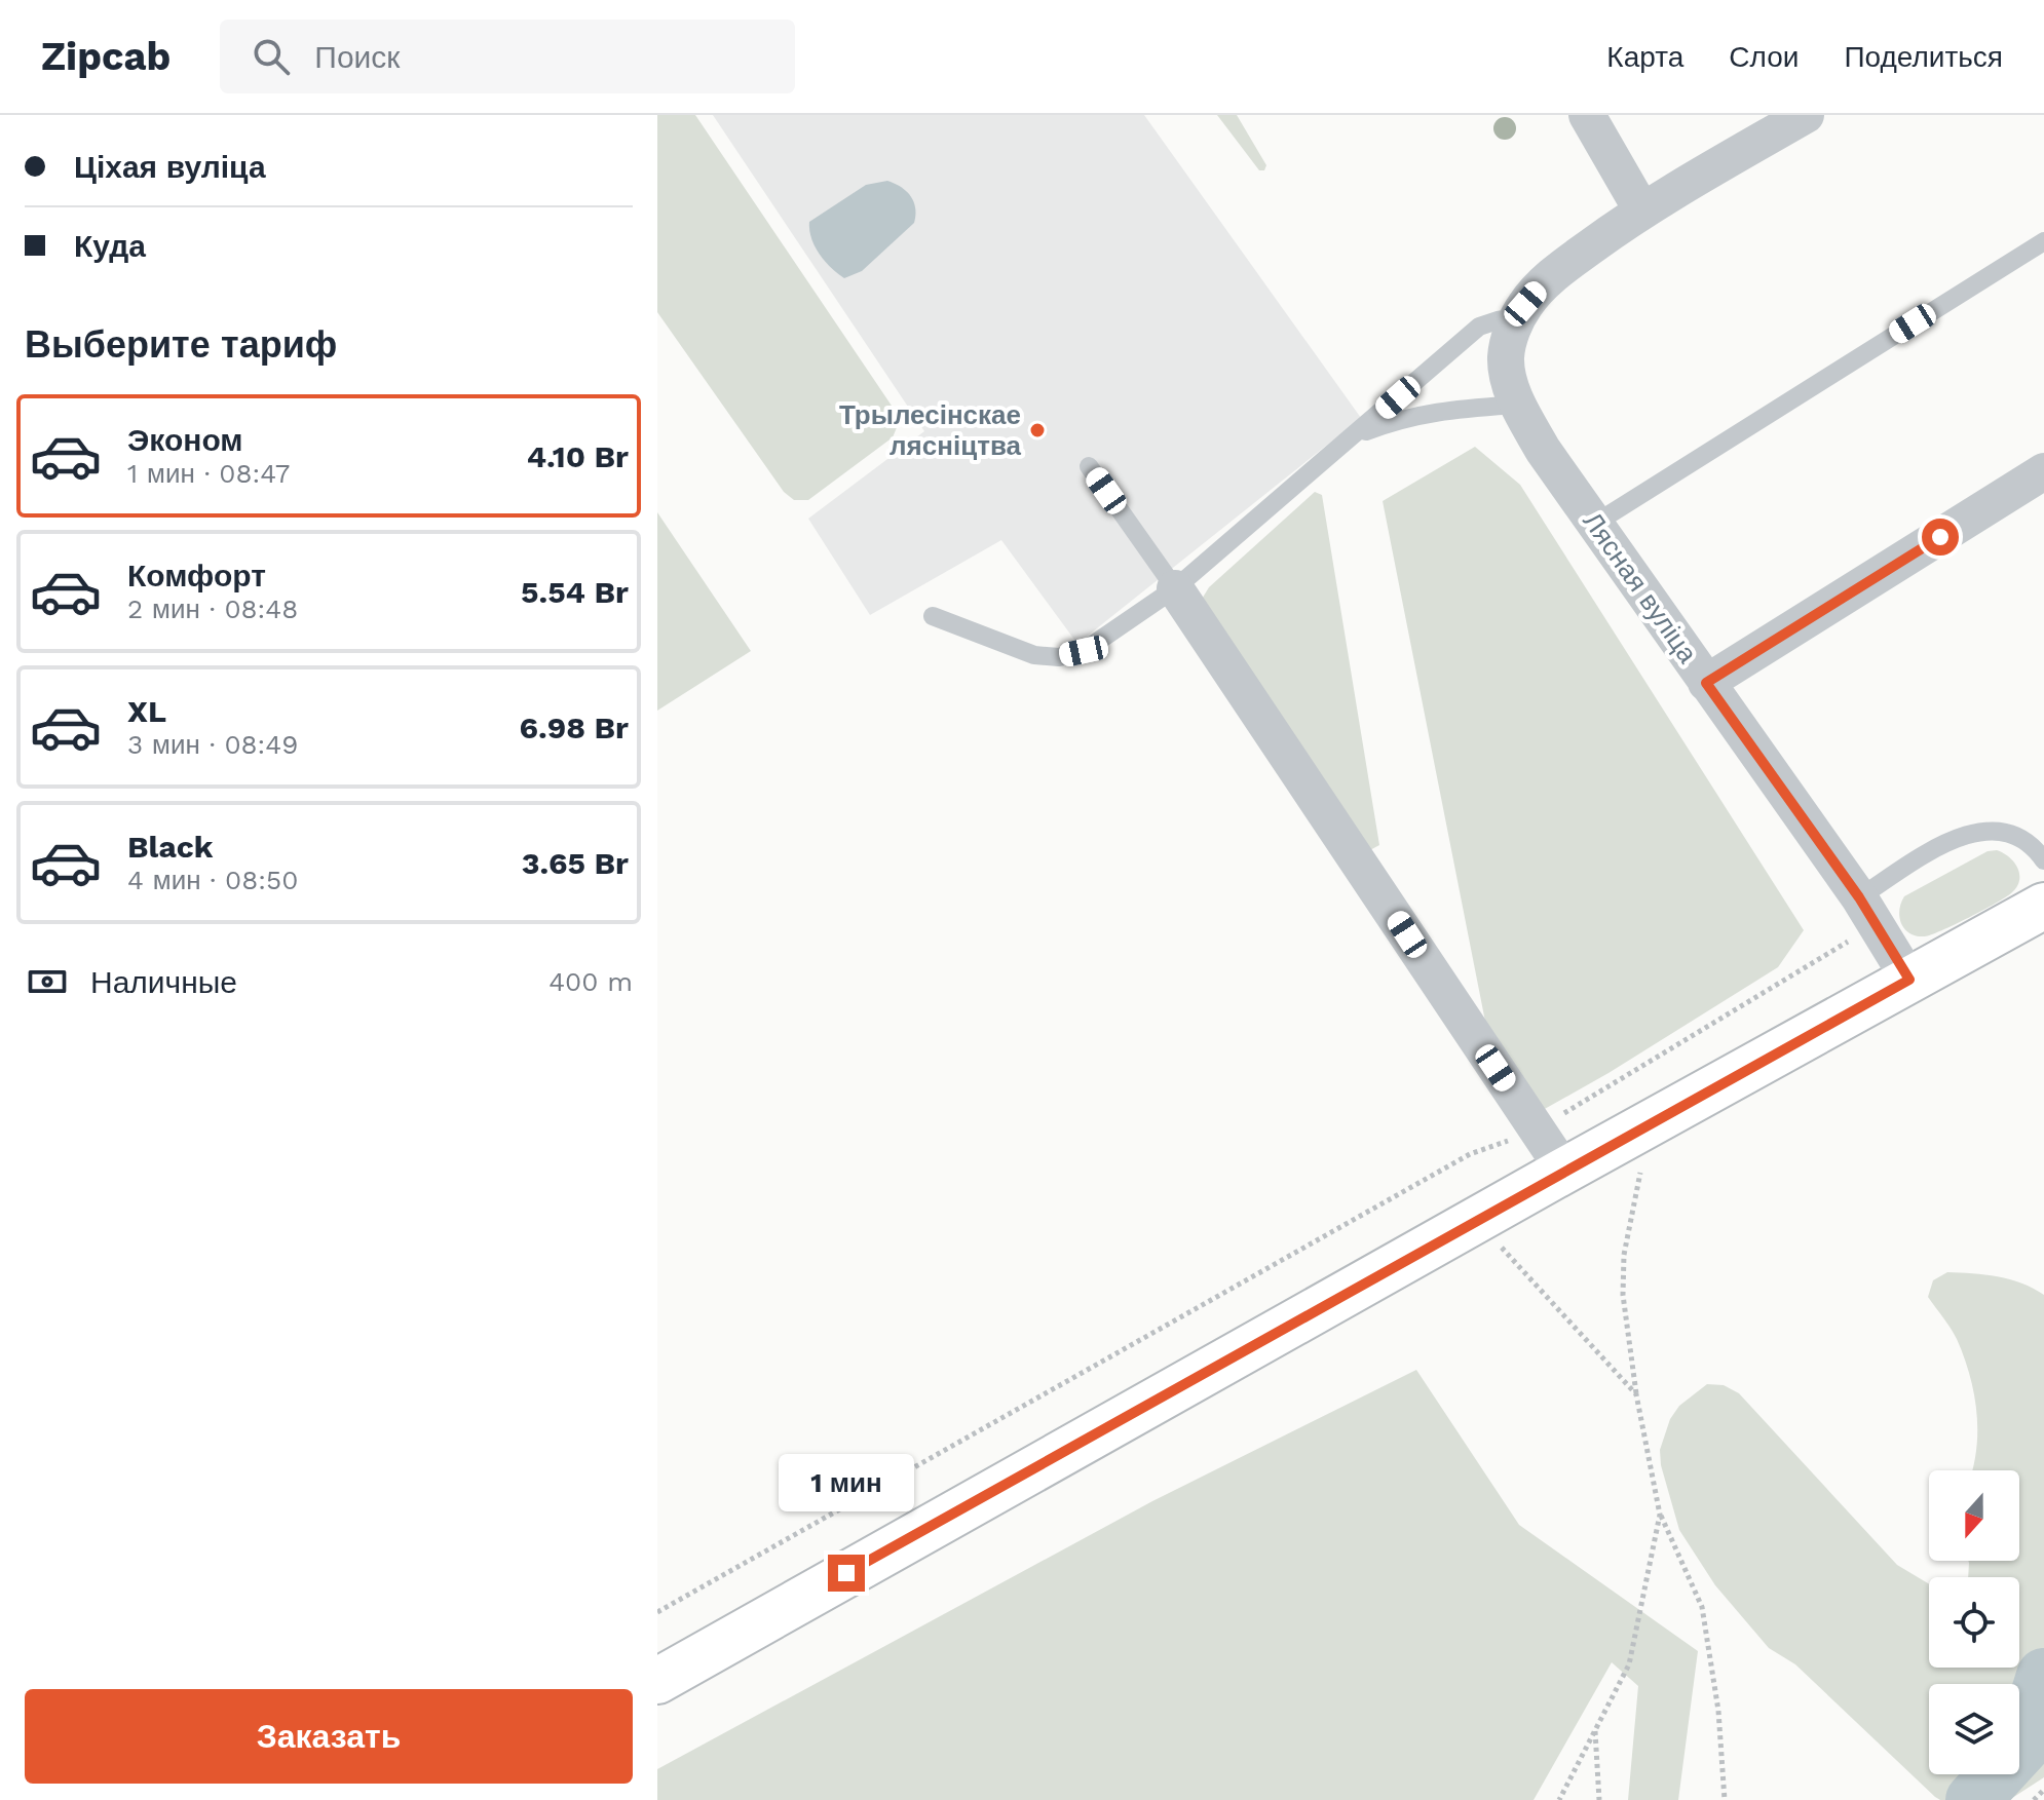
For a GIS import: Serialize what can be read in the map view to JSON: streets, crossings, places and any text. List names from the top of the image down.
{
  "streets": {
    "street": ["Лясная вуліца"]
  },
  "places": ["Трылесінскае лясніцтва"],
  "north": "bottom",
  "page": {
    "header": "Zipcab",
    "search": "Поиск",
    "nav": ["Карта", "Слои", "Поделиться"],
    "banner": ["Ціхая вуліца", "Куда"],
    "heading": "Выберите тариф",
    "list": [
      {
        "name": "Эконом",
        "note": "1 мин · 08:47",
        "value": "4.10 Br"
      },
      {
        "name": "Комфорт",
        "note": "2 мин · 08:48",
        "value": "5.54 Br"
      },
      {
        "name": "XL",
        "note": "3 мин · 08:49",
        "value": "6.98 Br"
      },
      {
        "name": "Black",
        "note": "4 мин · 08:50",
        "value": "3.65 Br"
      }
    ],
    "pay": ["Наличные", "400 m"],
    "bubble": "1 мин",
    "buttons": "Заказать"
  }
}
